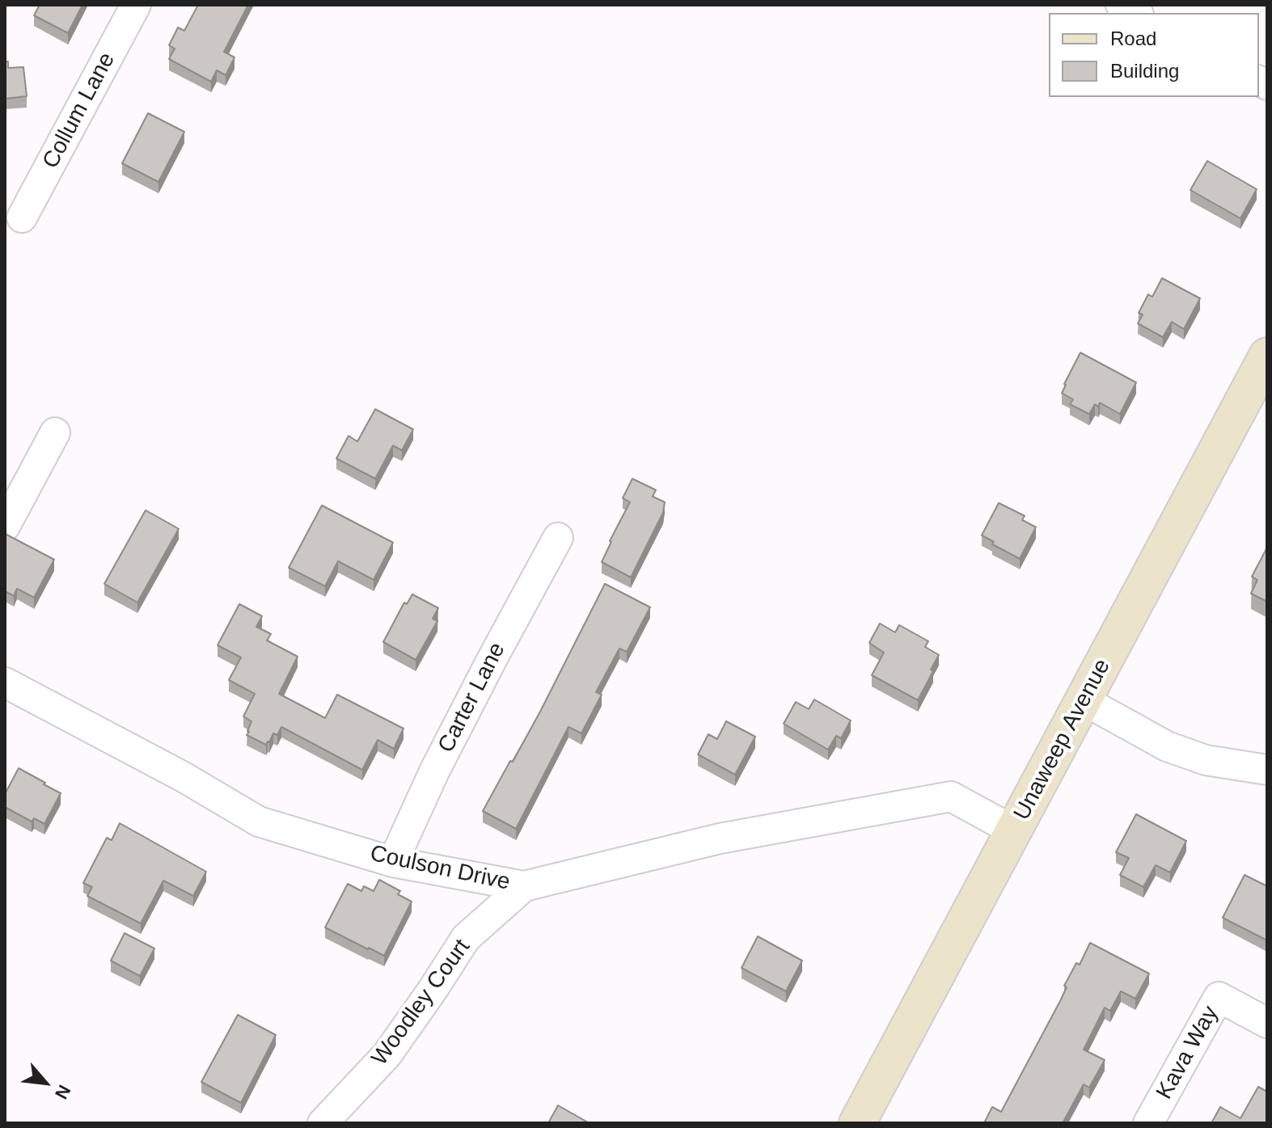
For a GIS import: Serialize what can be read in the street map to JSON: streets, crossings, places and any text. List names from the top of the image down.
{
  "streets": {
    "main road": ["Unaweep Avenue"],
    "street": [
      "Collum Lane",
      "Carter Lane",
      "Coulson Drive",
      "Woodley Court",
      "Kava Way"
    ]
  },
  "crossings": [
    ["Carter Lane", "Coulson Drive"],
    ["Unaweep Avenue", "Coulson Drive"],
    ["Coulson Drive", "Woodley Court"]
  ],
  "legend": ["Road", "Building"],
  "north": "bottom right"
}
